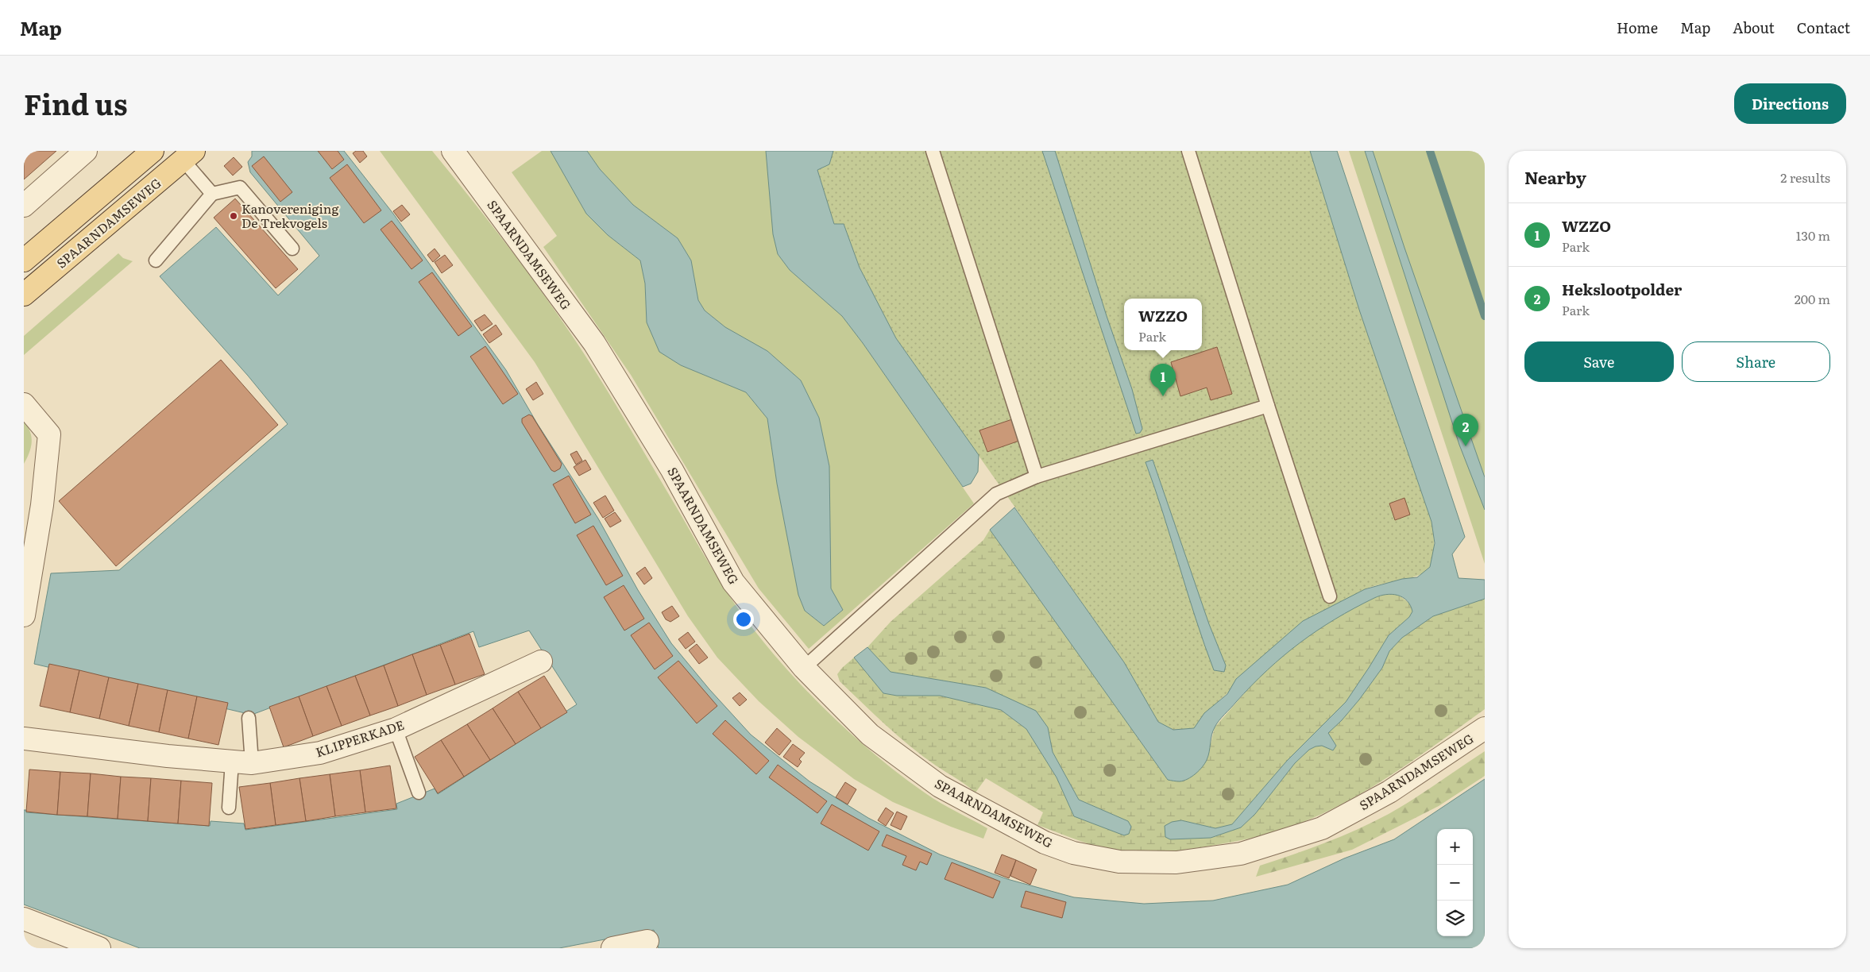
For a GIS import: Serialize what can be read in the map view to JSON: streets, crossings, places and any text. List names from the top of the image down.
{
  "streets": {
    "main road": ["SPAARNDAMSEWEG"],
    "street": ["KLIPPERKADE"]
  },
  "places": ["Kanovereniging De Trekvogels"],
  "page": {
    "header": "Map",
    "nav": [
      "Home",
      "Map",
      "About",
      "Contact"
    ],
    "title": "Find us",
    "buttons": [
      "Directions",
      ["Save", "Share"]
    ],
    "heading": ["Nearby", "2 results"],
    "list": [
      {
        "mark": "1",
        "name": "WZZO",
        "note": "Park",
        "value": "130 m"
      },
      {
        "mark": "2",
        "name": "Hekslootpolder",
        "note": "Park",
        "value": "200 m"
      }
    ],
    "popup": ["WZZO", "Park"],
    "pins": ["1", "2"],
    "map_buttons": ["+", "−"]
  }
}
